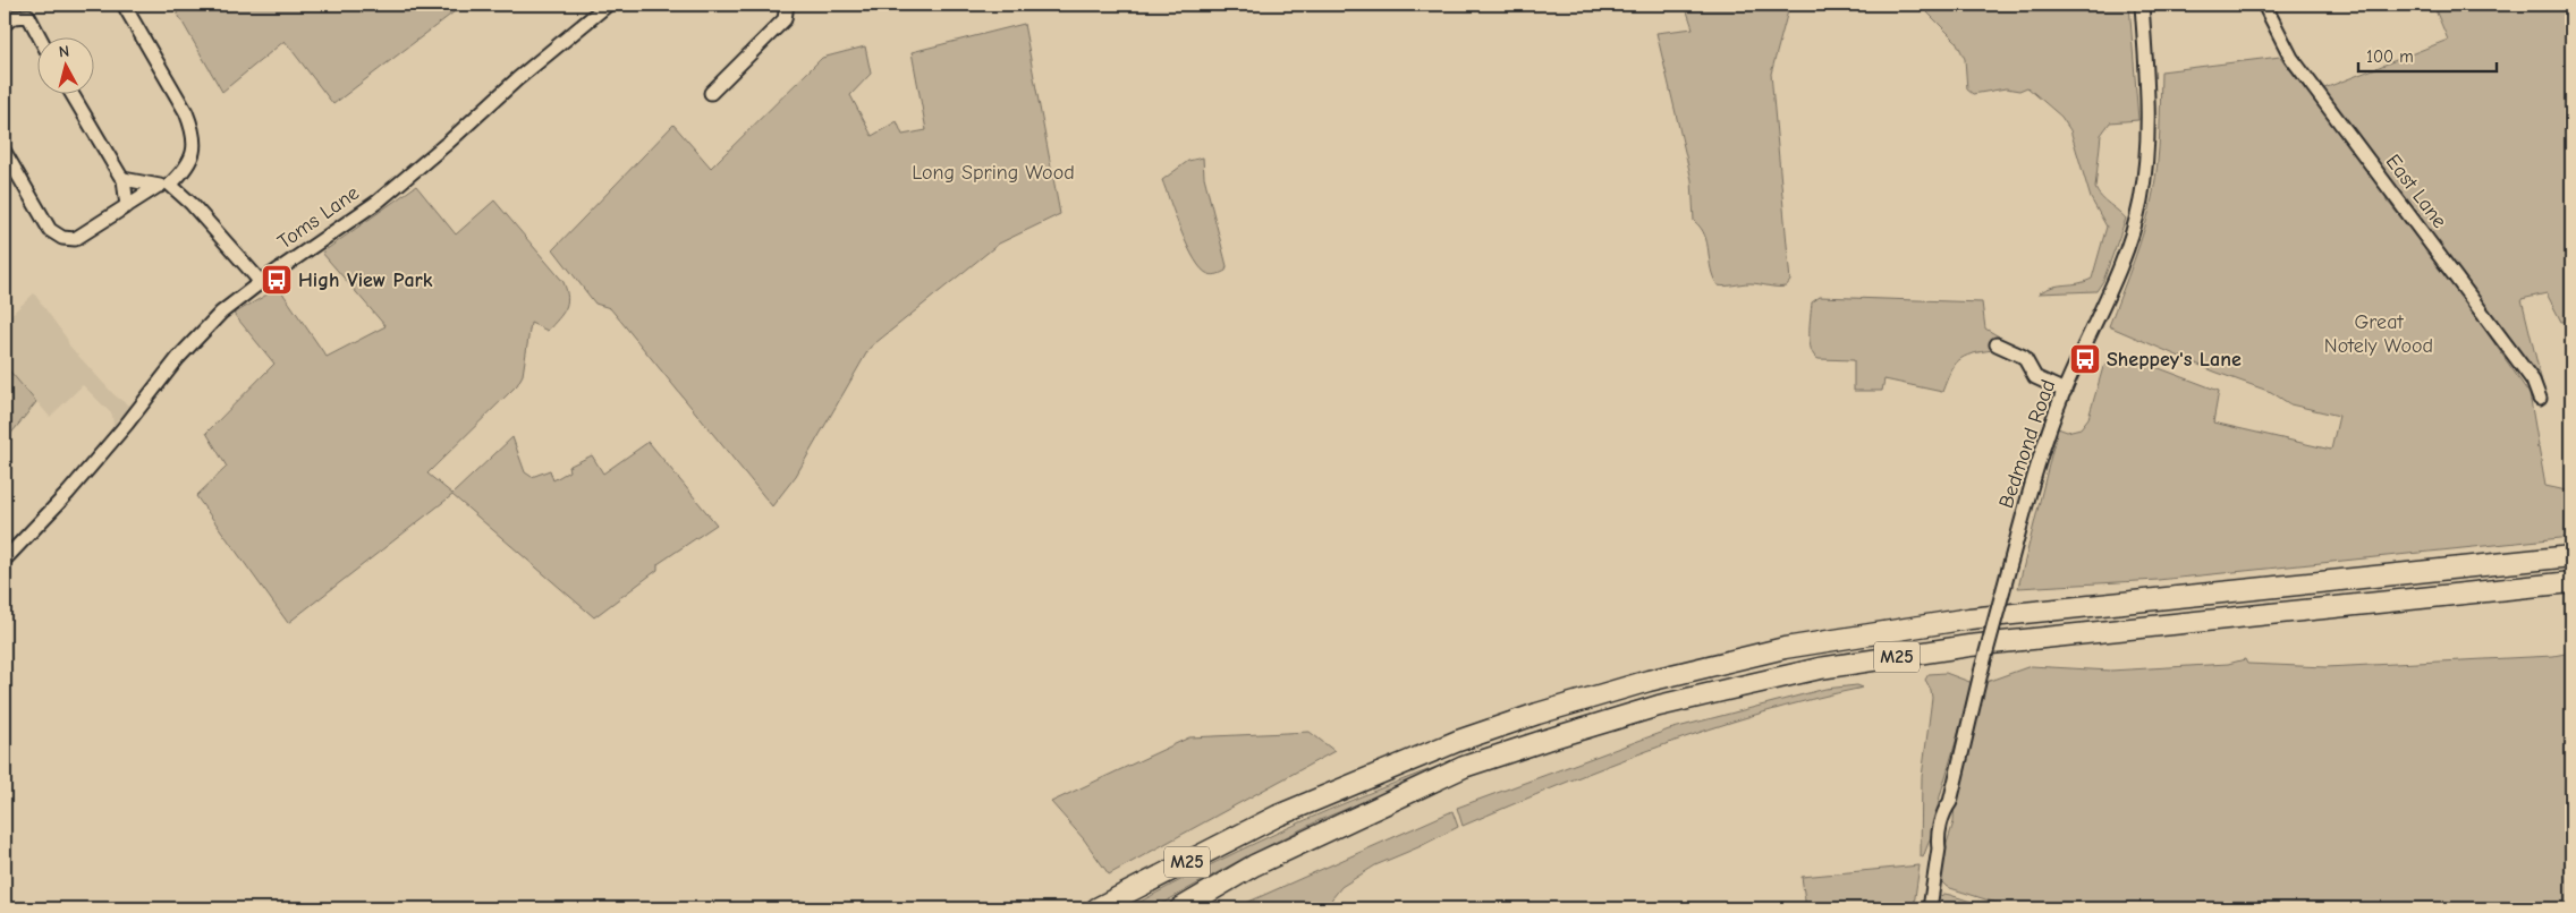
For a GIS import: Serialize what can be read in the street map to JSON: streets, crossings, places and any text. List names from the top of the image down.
{
  "streets": {
    "highway": ["M25"],
    "street": ["East Lane", "Toms Lane", "Bedmond Road"]
  },
  "parks": ["Long Spring Wood", "Great Notely Wood"],
  "places": {
    "bus stop": ["High View Park", "Sheppey's Lane"]
  },
  "scale_bar": "100 m",
  "north": "top"
}
